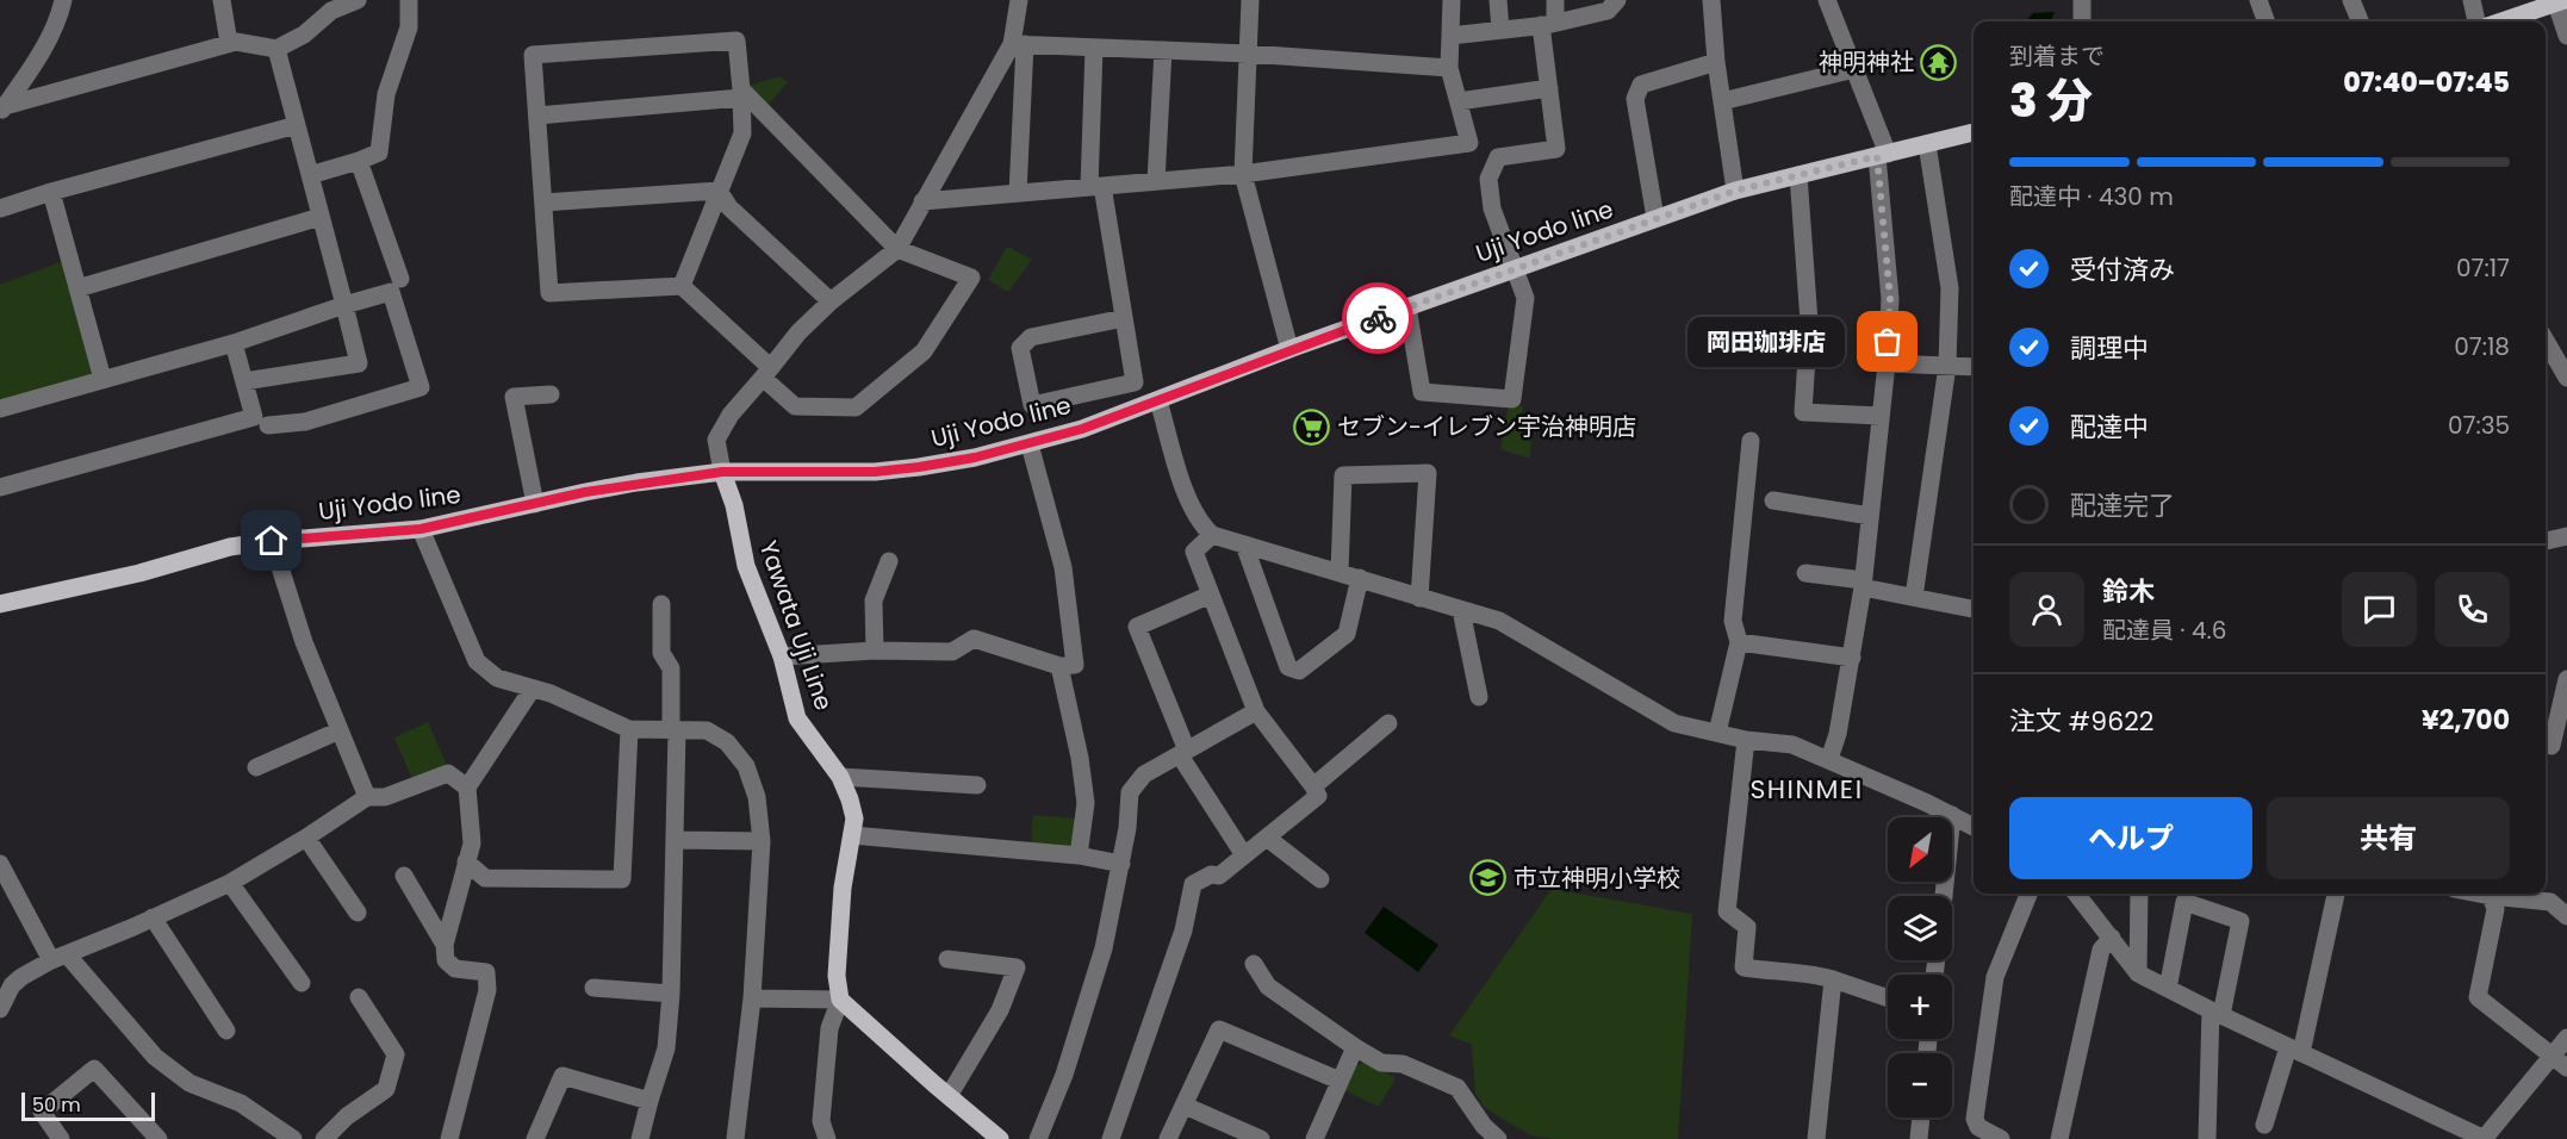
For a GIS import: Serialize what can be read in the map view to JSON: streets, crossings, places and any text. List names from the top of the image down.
{
  "streets": {
    "main road": ["Uji Yodo line", "Yawata Uji Line"]
  },
  "crossings": [
    ["Uji Yodo line", "Yawata Uji Line"]
  ],
  "districts": ["SHINMEI"],
  "places": {
    "temple": ["神明神社"],
    "other": ["岡田珈琲店"],
    "supermarket": ["セブン-イレブン宇治神明店"],
    "school or university": ["市立神明小学校"]
  },
  "scale_bar": "50 m",
  "north": "bottom left",
  "page": {
    "heading": ["3 分", "到着まで", "07:40–07:45"],
    "panel": [
      "鈴木",
      "配達員 · 4.6",
      "注文 #9622",
      "¥2,700"
    ],
    "bar": "配達中 · 430 m",
    "list": [
      ["受付済み", "07:17"],
      ["調理中", "07:18"],
      ["配達中", "07:35"],
      "配達完了"
    ],
    "bubble": "岡田珈琲店",
    "buttons": ["ヘルプ", "共有"],
    "map_buttons": ["+", "−"],
    "scale": "50 m"
  }
}
